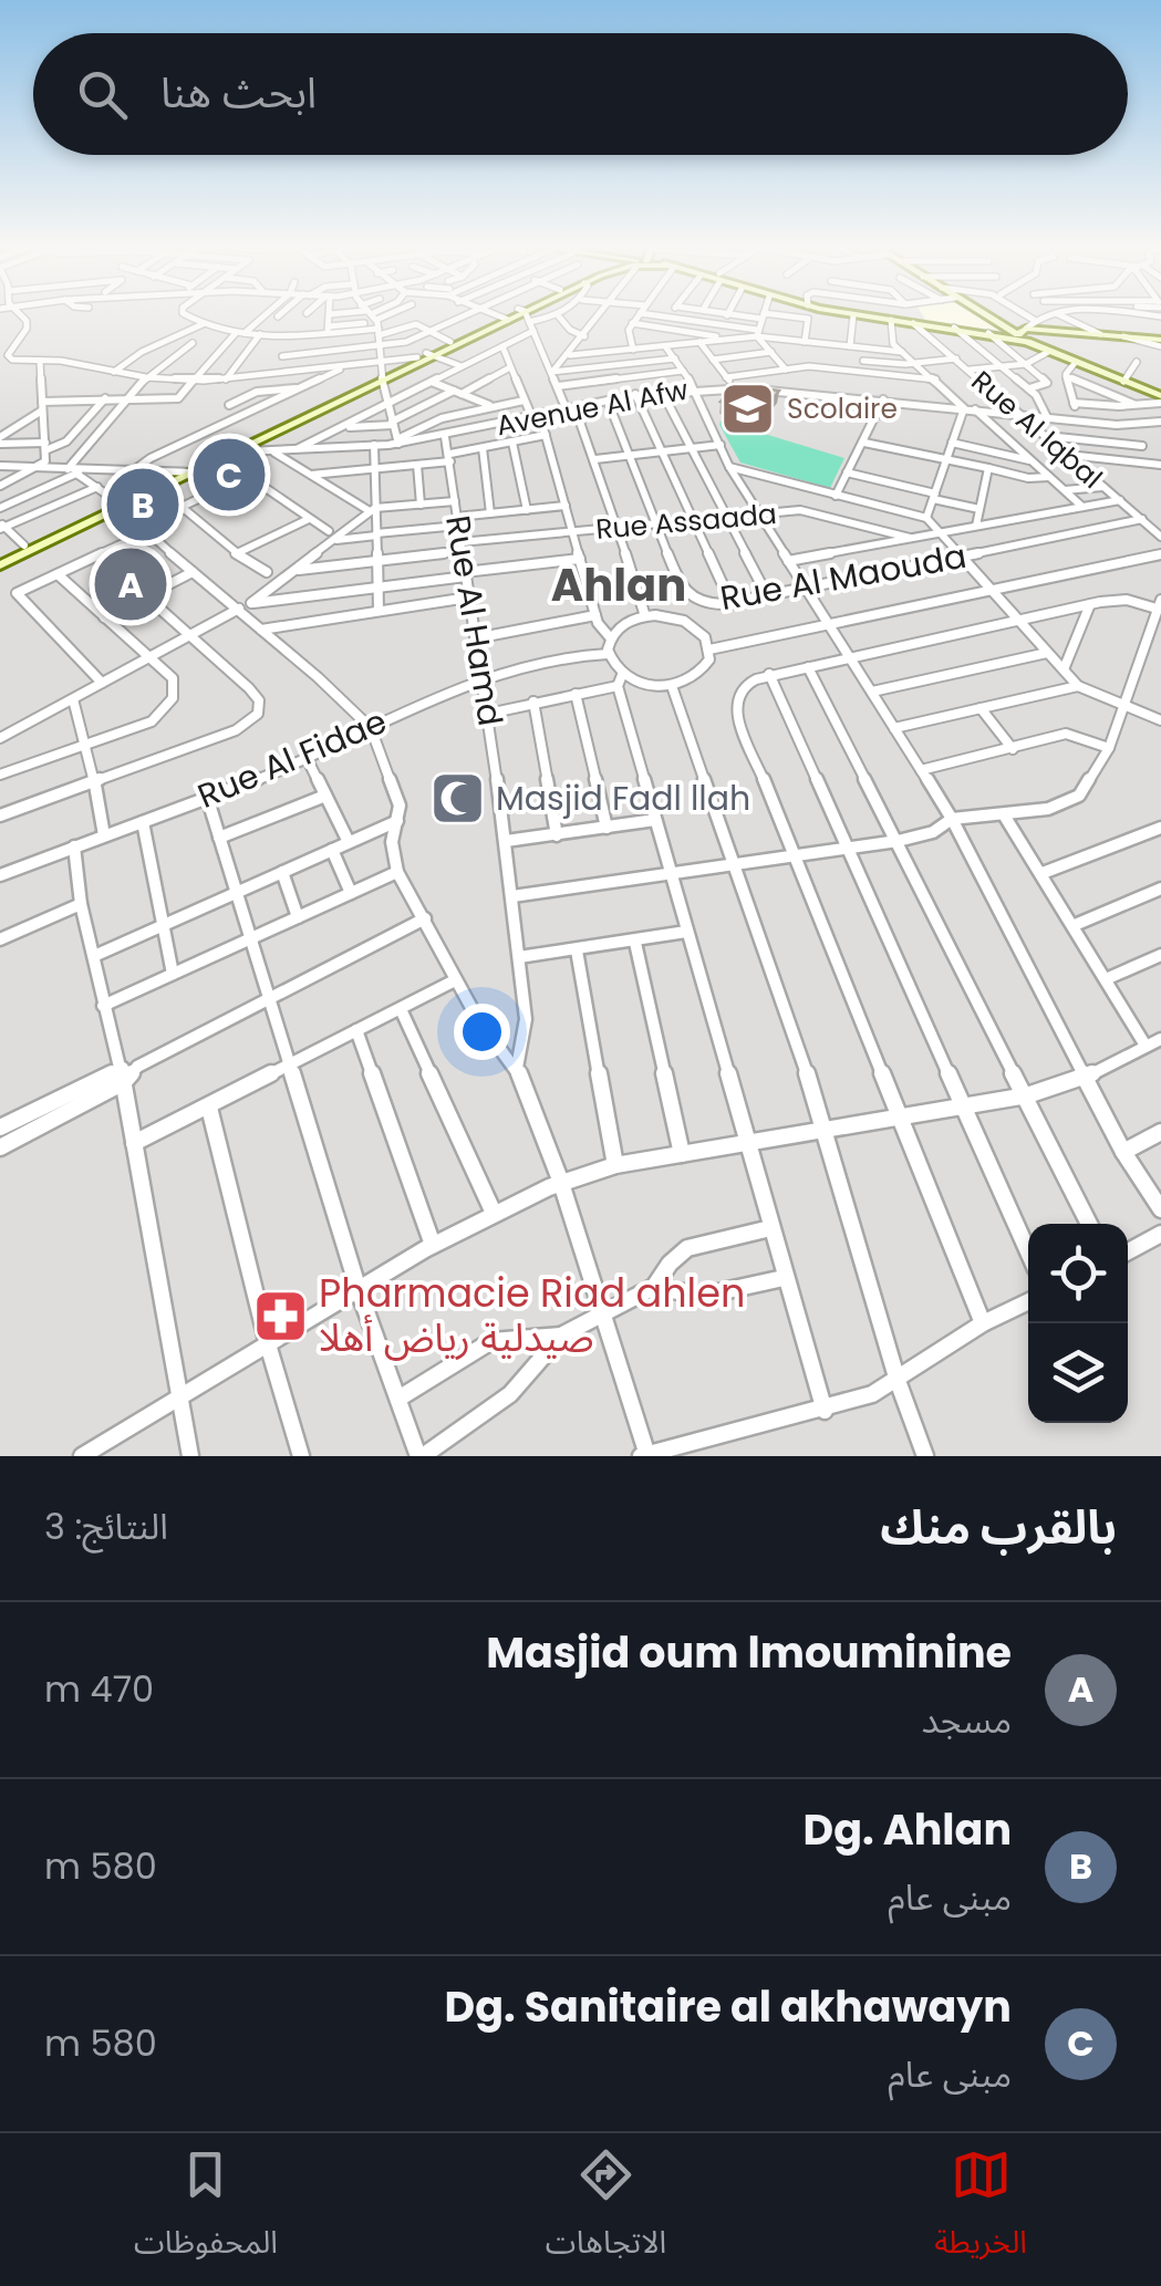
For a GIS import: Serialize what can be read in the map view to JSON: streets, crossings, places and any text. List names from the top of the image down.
{
  "streets": {
    "street": [
      "Avenue Al Afw",
      "Rue Al Iqbal",
      "Rue Assaada",
      "Rue Al Maouda",
      "Rue Al Hamd",
      "Rue Al Fidae"
    ]
  },
  "crossings": [
    ["Avenue Al Afw", "Rue Al Iqbal"],
    ["Avenue Al Afw", "Rue Al Maouda"],
    ["Avenue Al Afw", "Rue Al Hamd"],
    ["Rue Al Iqbal", "Rue Al Maouda"],
    ["Rue Assaada", "Rue Al Maouda"],
    ["Rue Assaada", "Rue Al Hamd"],
    ["Rue Al Hamd", "Rue Al Fidae"]
  ],
  "districts": ["Ahlan"],
  "places": {
    "school or university": ["Scolaire"],
    "mosque": ["Masjid Fadl llah"],
    "pharmacy": ["Pharmacie Riad ahlen صيدلية رياض أهلا"]
  },
  "page": {
    "search": "ابحث هنا",
    "pins": ["C", "B", "A"],
    "heading": ["بالقرب منك", "النتائج: 3"],
    "list": [
      {
        "mark": "A",
        "name": "Masjid oum lmouminine",
        "note": "مسجد",
        "value": "470 m"
      },
      {
        "mark": "B",
        "name": "Dg. Ahlan",
        "note": "مبنى عام",
        "value": "580 m"
      },
      {
        "mark": "C",
        "name": "Dg. Sanitaire al akhawayn",
        "note": "مبنى عام",
        "value": "580 m"
      }
    ],
    "nav": ["الخريطة", "الاتجاهات", "المحفوظات"]
  }
}
